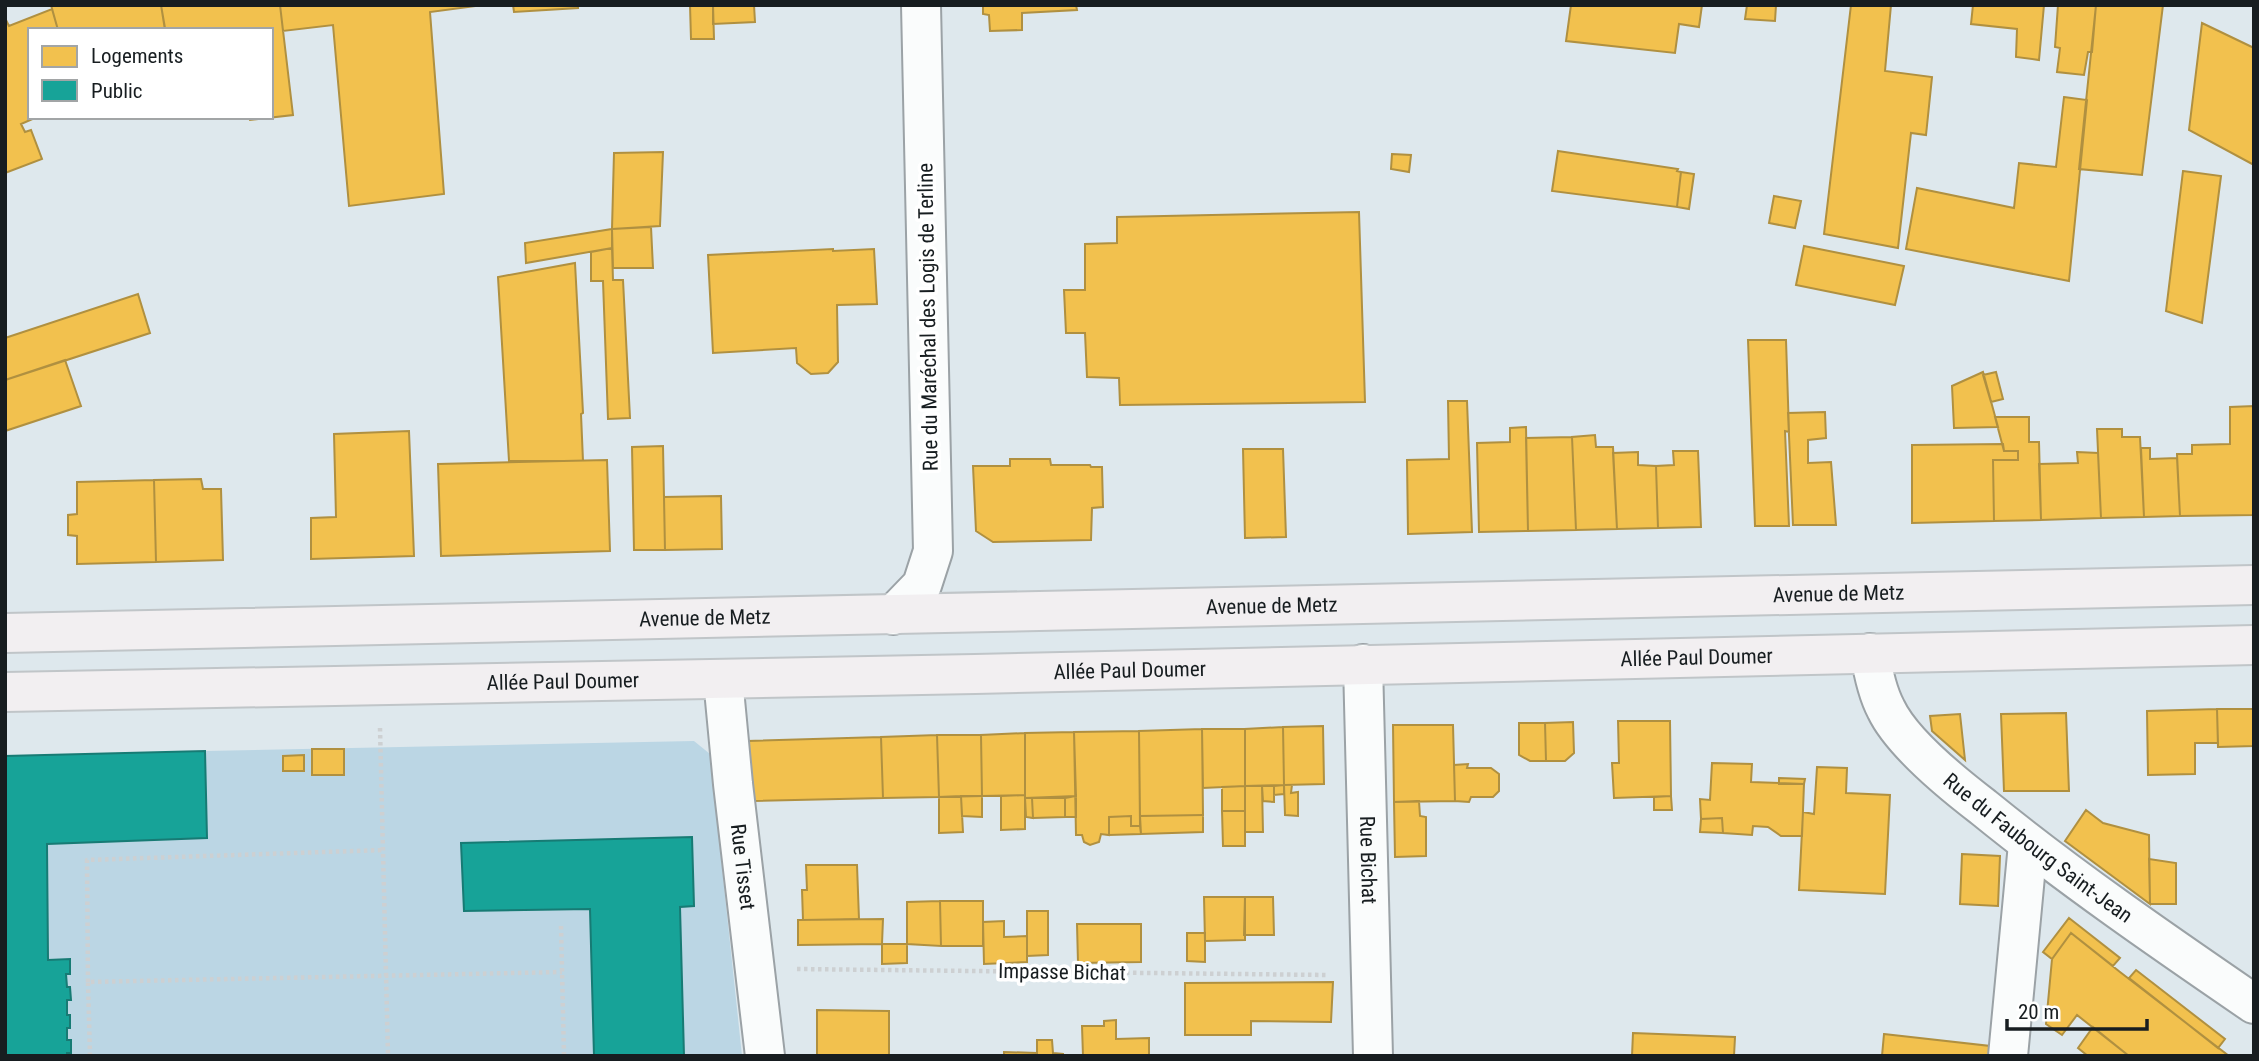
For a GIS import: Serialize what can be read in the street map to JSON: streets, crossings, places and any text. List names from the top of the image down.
{
  "streets": {
    "main road": ["Avenue de Metz", "Allée Paul Doumer"],
    "street": [
      "Rue du Maréchal des Logis de Terline",
      "Rue du Faubourg Saint-Jean",
      "Rue Bichat",
      "Rue Tisset"
    ],
    "path": ["Impasse Bichat"]
  },
  "crossings": [
    ["Rue du Maréchal des Logis de Terline", "Avenue de Metz"],
    ["Allée Paul Doumer", "Rue du Faubourg Saint-Jean"],
    ["Allée Paul Doumer", "Rue Bichat"],
    ["Allée Paul Doumer", "Rue Tisset"],
    ["Rue Bichat", "Impasse Bichat"],
    ["Rue Tisset", "Impasse Bichat"]
  ],
  "legend": ["Logements", "Public"],
  "scale_bar": "20 m"
}
